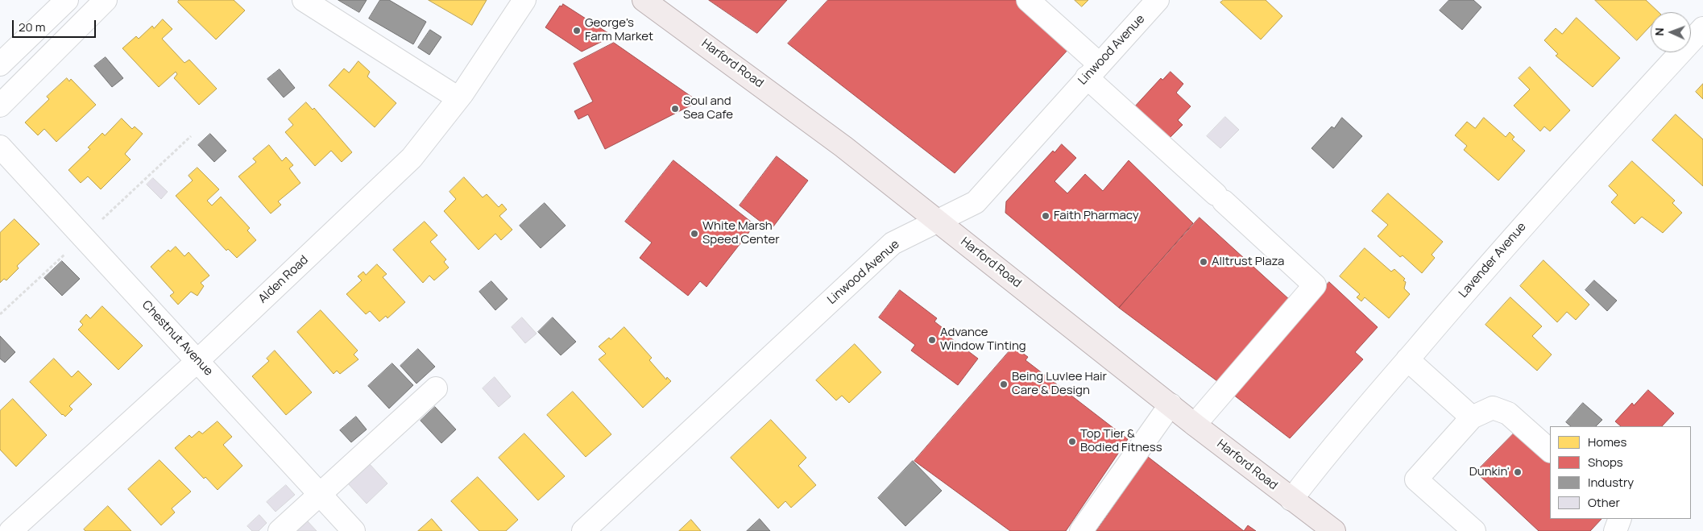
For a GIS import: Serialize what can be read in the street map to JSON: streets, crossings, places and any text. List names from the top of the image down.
{
  "streets": {
    "main road": ["Harford Road"],
    "street": [
      "Linwood Avenue",
      "Lavender Avenue",
      "Alden Road",
      "Chestnut Avenue"
    ]
  },
  "crossings": [
    ["Linwood Avenue", "Harford Road"],
    ["Harford Road", "Lavender Avenue"],
    ["Alden Road", "Chestnut Avenue"]
  ],
  "places": [
    "George's Farm Market",
    "Soul and Sea Cafe",
    "Faith Pharmacy",
    "White Marsh Speed Center",
    "Alltrust Plaza",
    "Advance Window Tinting",
    "Being Luvlee Hair Care & Design",
    "Top Tier & Bodied Fitness",
    "Dunkin'"
  ],
  "legend": [
    "Homes",
    "Shops",
    "Industry",
    "Other"
  ],
  "scale_bar": "20 m",
  "north": "left"
}
